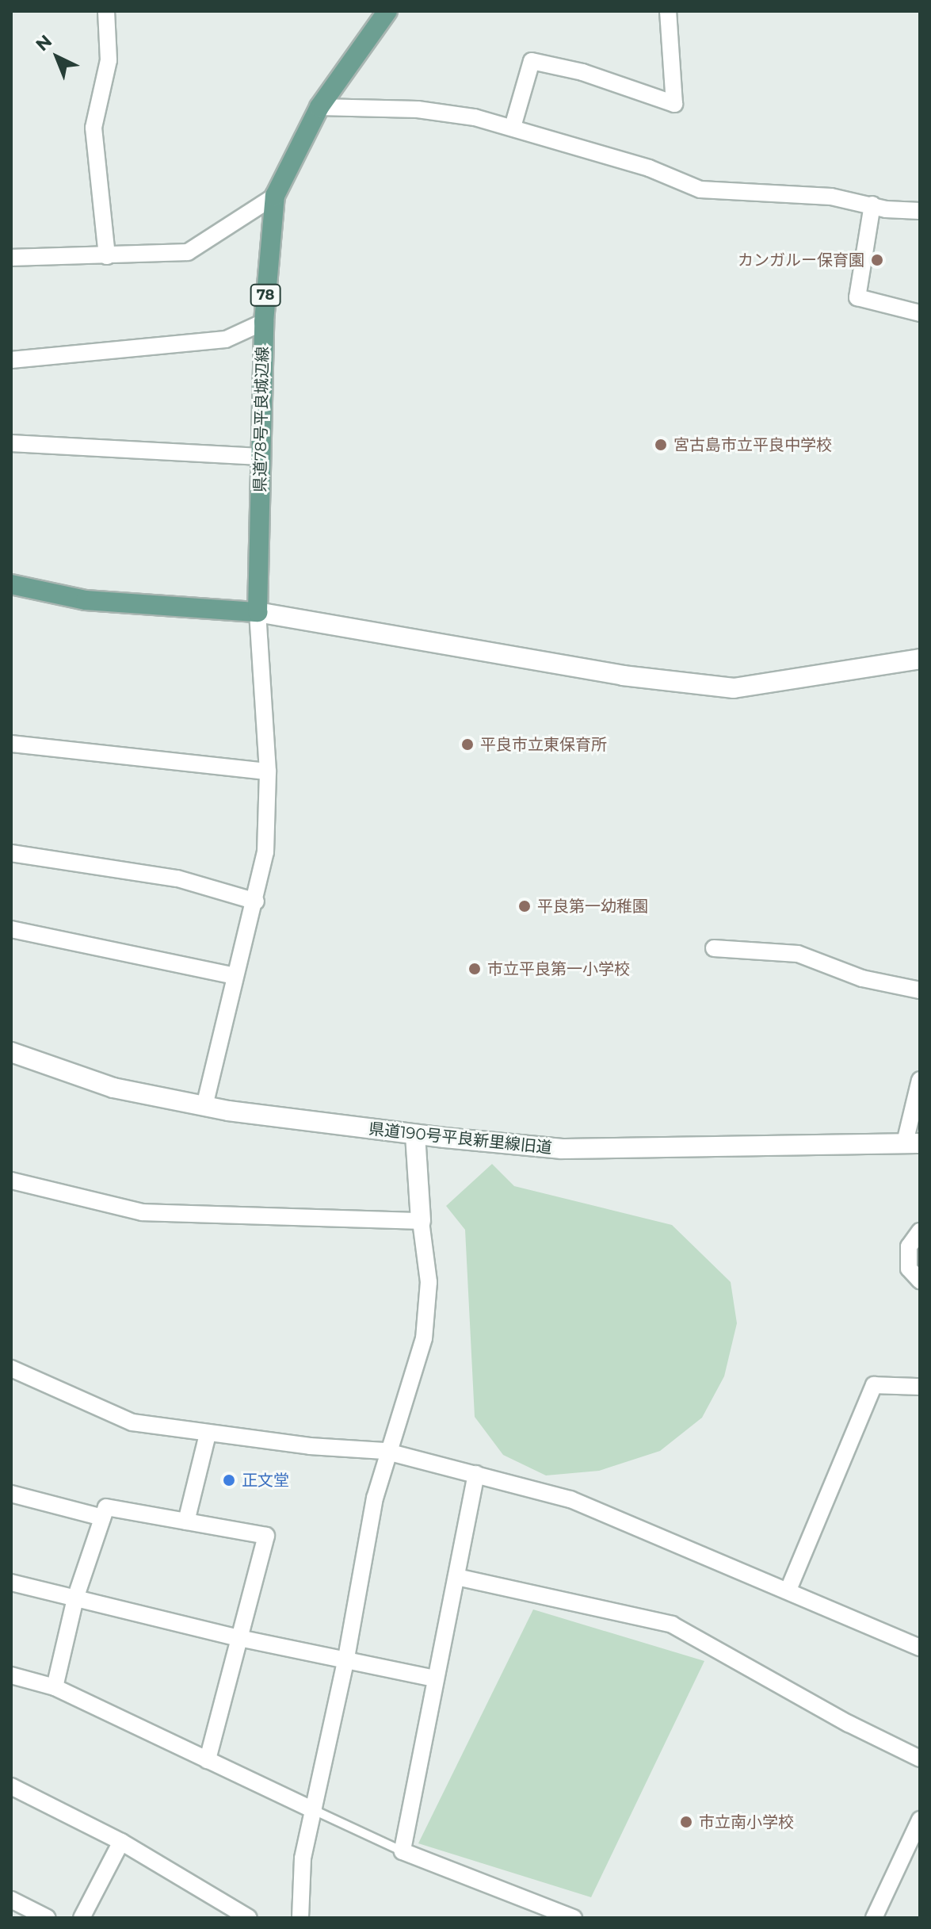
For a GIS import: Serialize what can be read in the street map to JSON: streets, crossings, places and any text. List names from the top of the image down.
{
  "streets": {
    "main road": ["78", "県道78号平良城辺線"],
    "street": ["県道190号平良新里線旧道"]
  },
  "places": [
    "カンガルー保育園",
    "宮古島市立平良中学校",
    "平良市立東保育所",
    "平良第一幼稚園",
    "市立平良第一小学校",
    "正文堂",
    "市立南小学校"
  ],
  "north": "top left"
}
